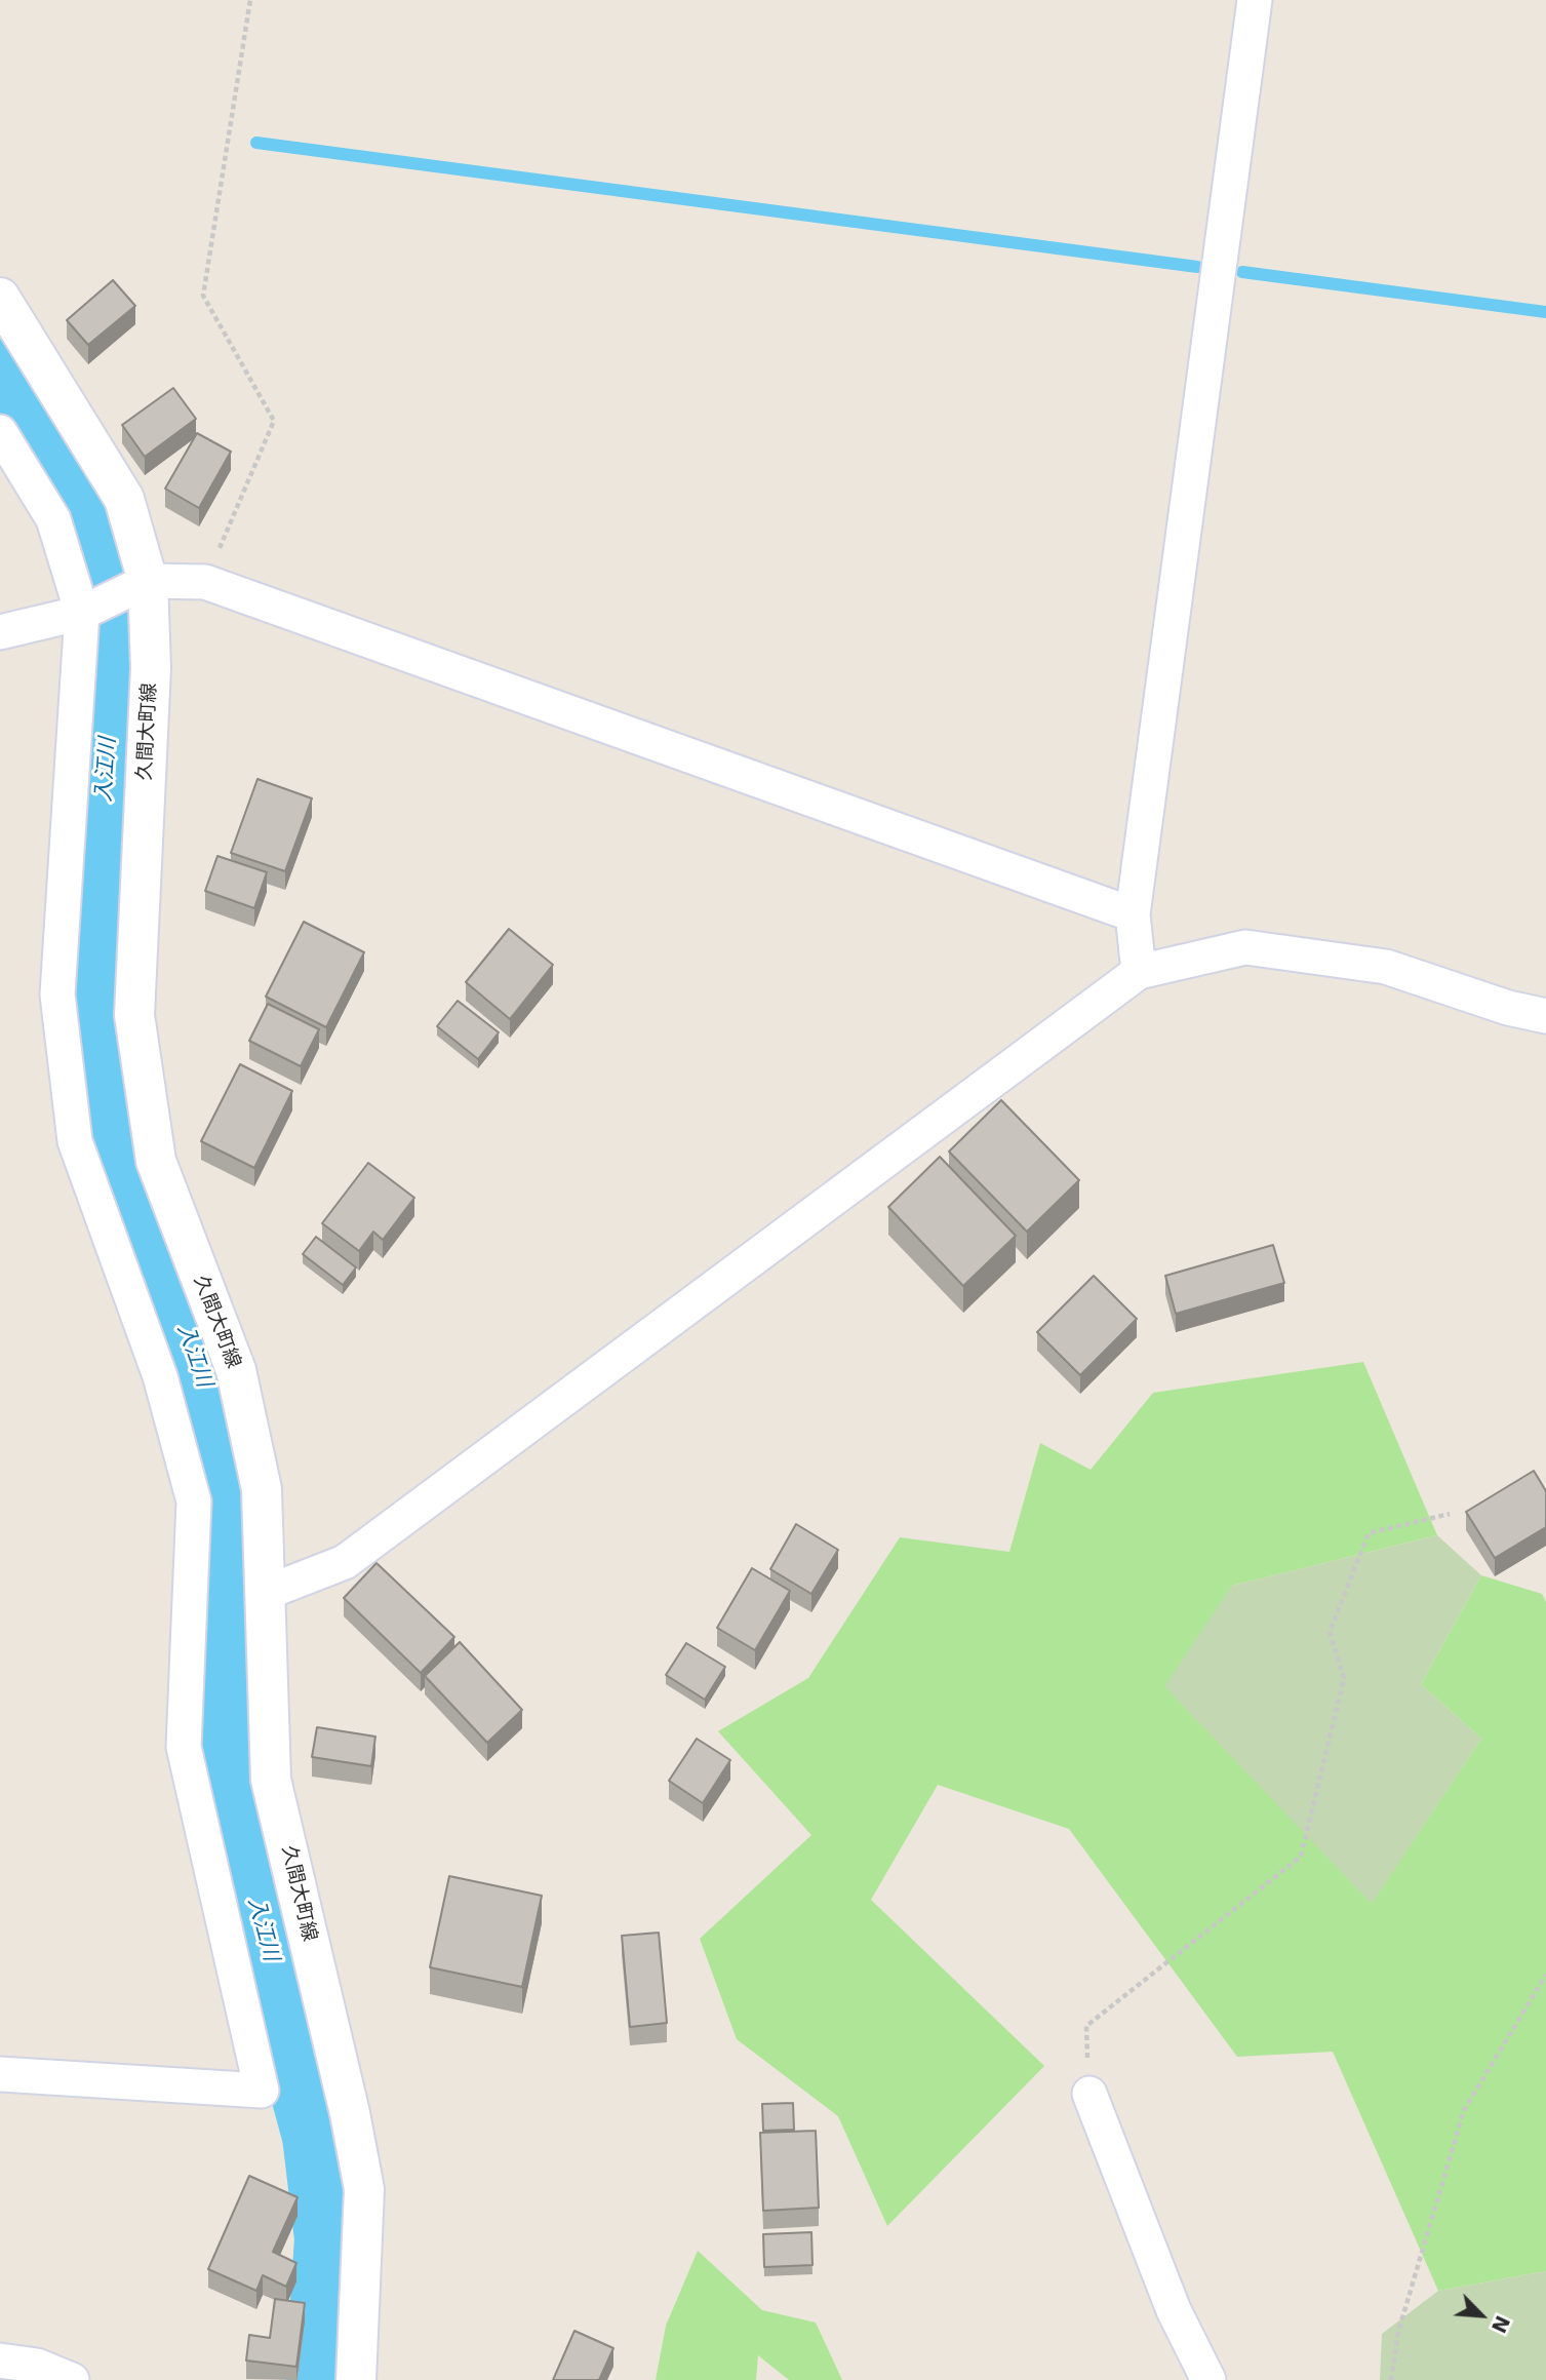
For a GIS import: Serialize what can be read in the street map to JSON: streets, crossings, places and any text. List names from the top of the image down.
{
  "streets": {
    "main road": ["久間大町線"]
  },
  "water": ["入江川"],
  "north": "bottom right"
}
